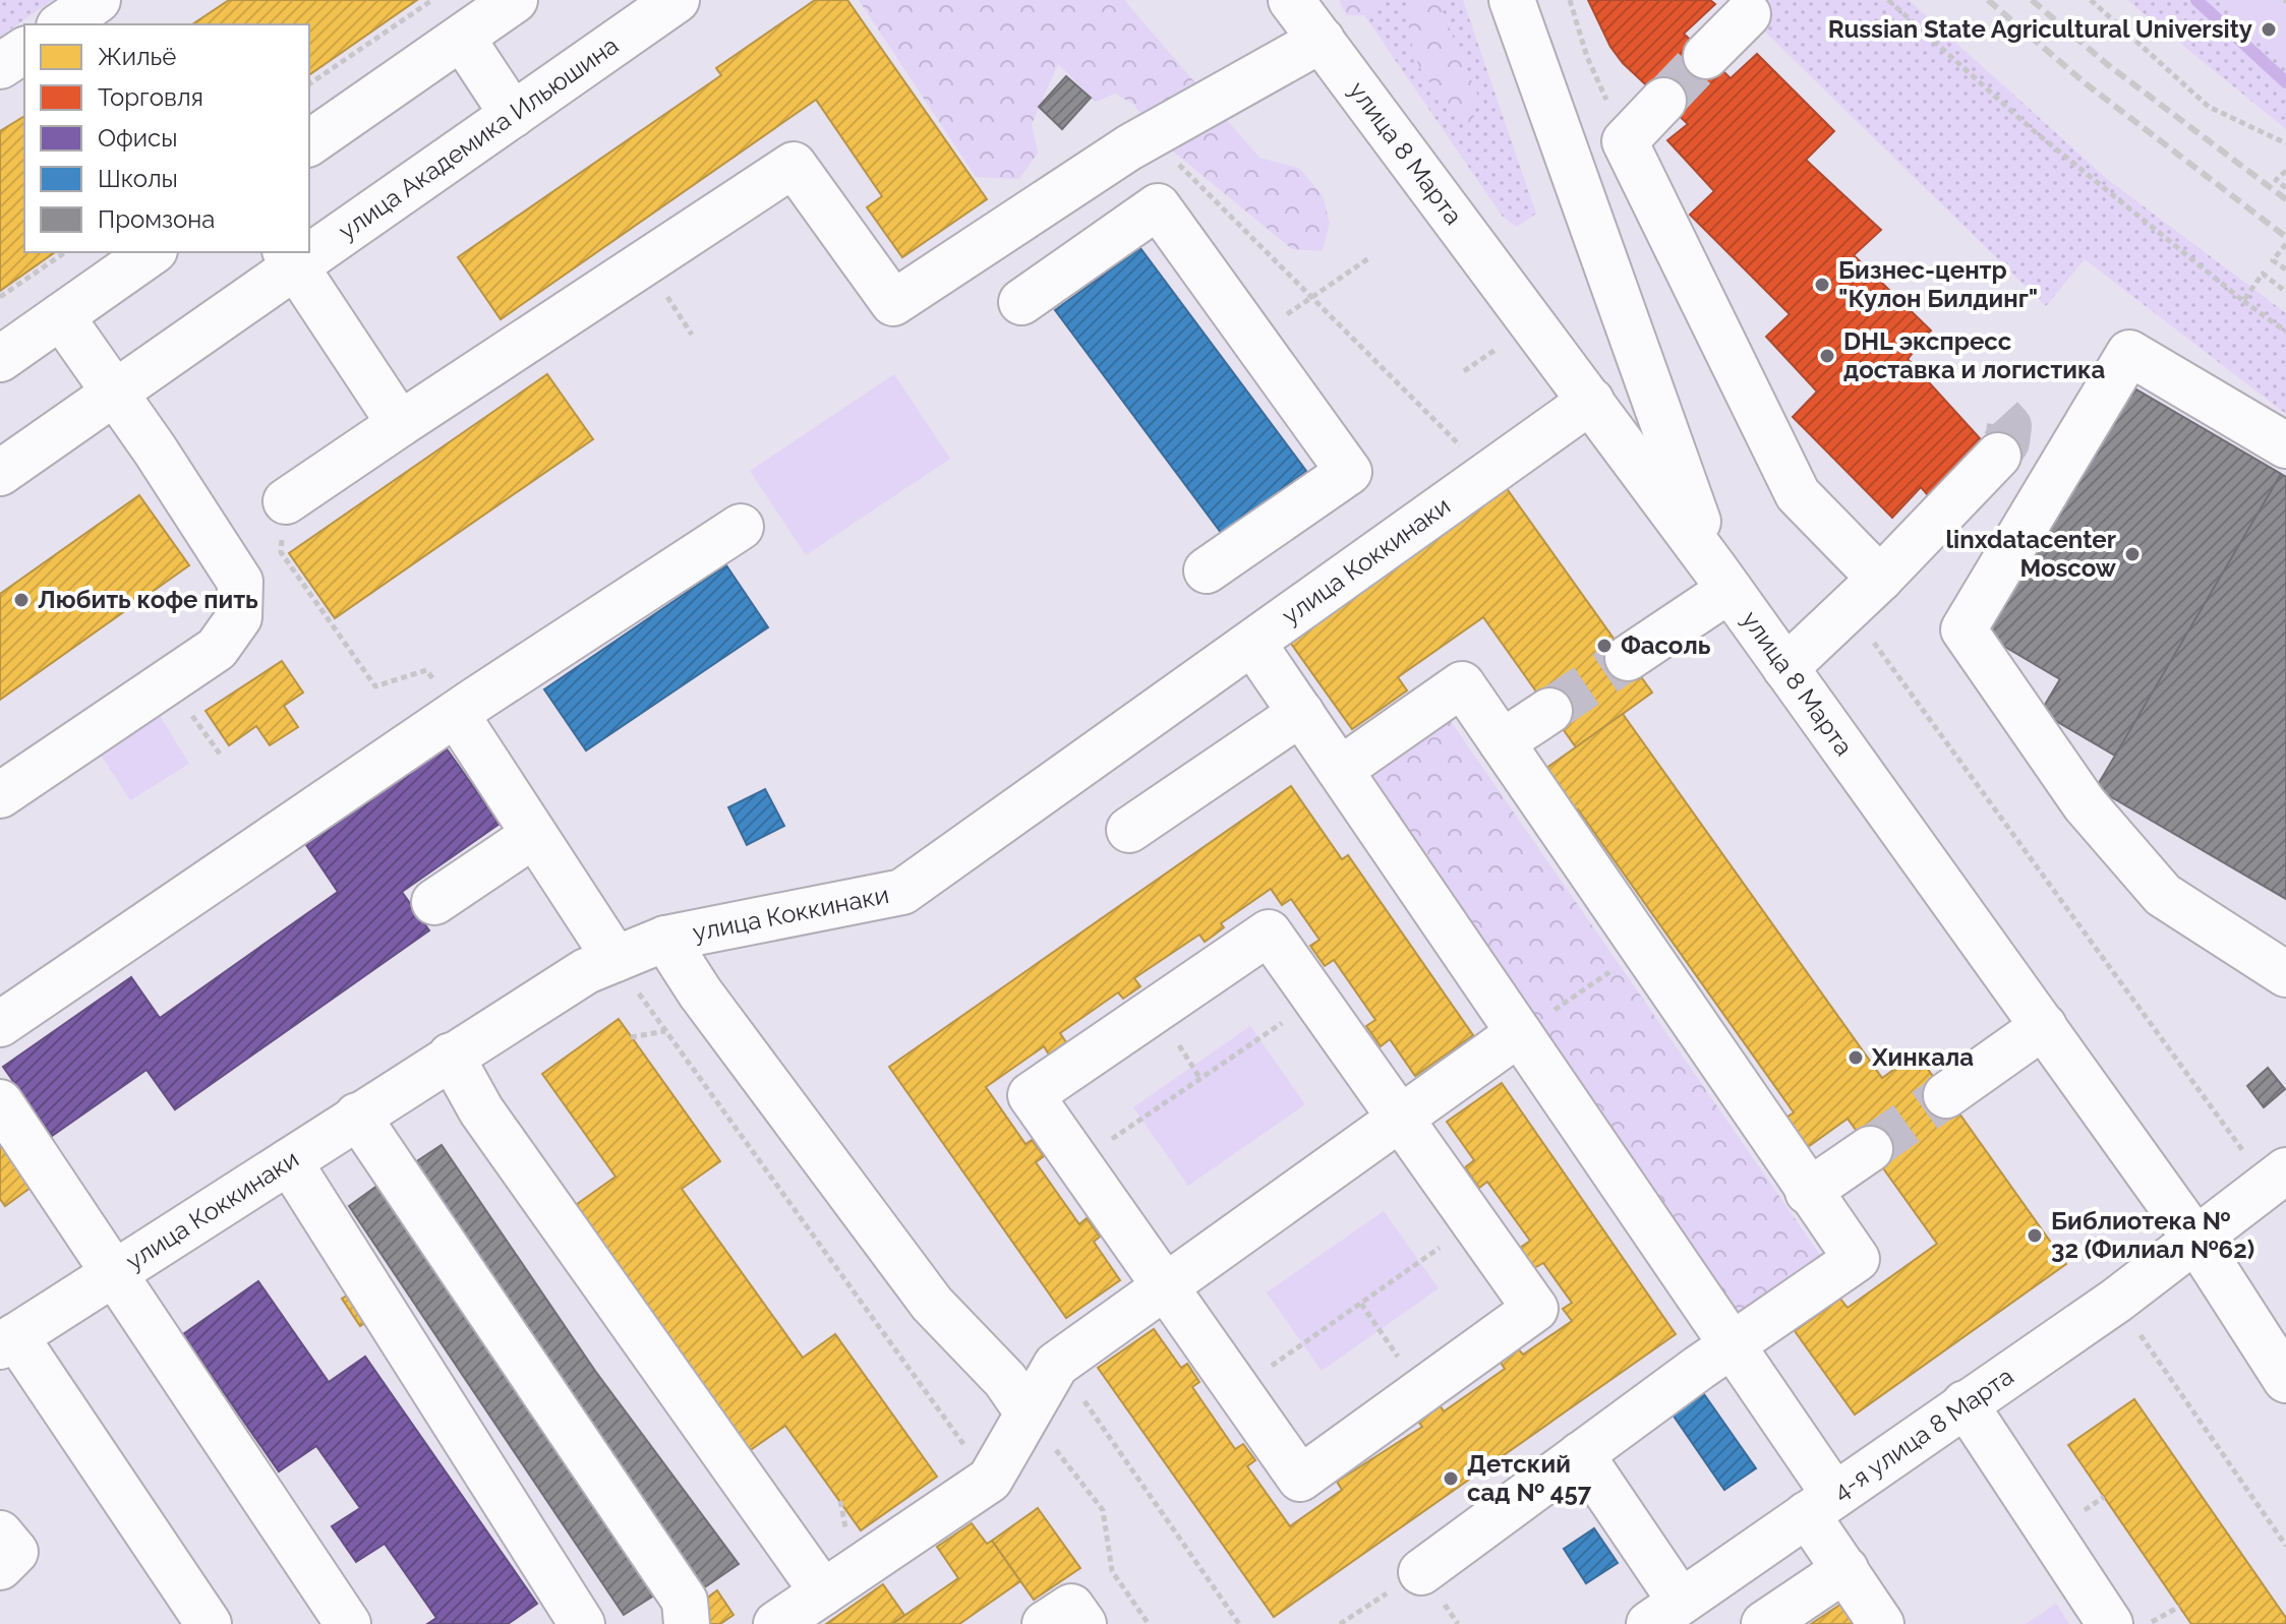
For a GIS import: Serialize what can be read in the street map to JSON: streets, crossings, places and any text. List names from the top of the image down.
{
  "streets": {
    "street": [
      "улица Академика Ильюшина",
      "улица 8 Марта",
      "улица Коккинаки",
      "4-я улица 8 Марта"
    ]
  },
  "crossings": [
    ["улица 8 Марта", "улица Коккинаки"],
    ["улица 8 Марта", "4-я улица 8 Марта"]
  ],
  "places": [
    "Russian State Agricultural University",
    "Бизнес-центр \"Кулон Билдинг\"",
    "DHL экспресс доставка и логистика",
    "linxdatacenter Moscow",
    "Любить кофе пить",
    "Фасоль",
    "Хинкала",
    "Библиотека № 32 (Филиал №62)",
    "Детский сад № 457"
  ],
  "legend": [
    "Жильё",
    "Торговля",
    "Офисы",
    "Школы",
    "Промзона"
  ]
}
